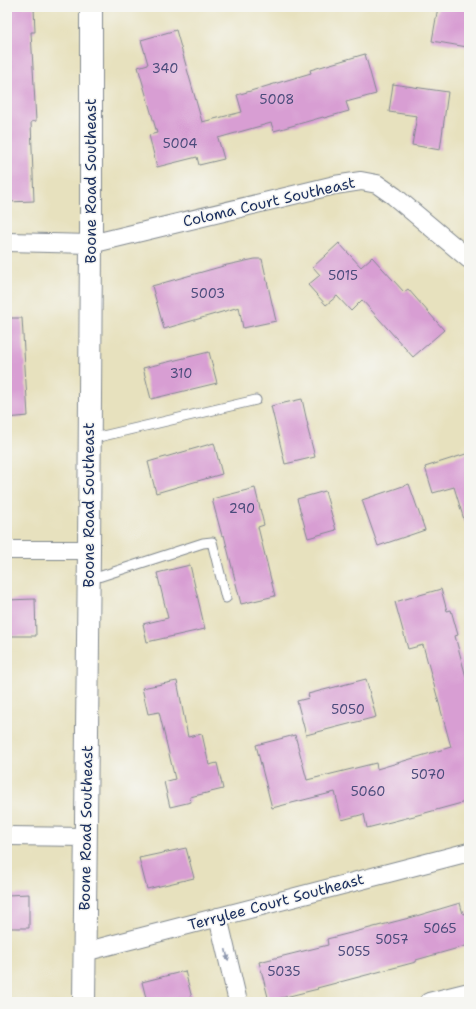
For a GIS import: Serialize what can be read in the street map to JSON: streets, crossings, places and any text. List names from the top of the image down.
{
  "streets": {
    "street": ["Boone Road Southeast", "Coloma Court Southeast", "Terrylee Court Southeast"]
  },
  "crossings": [
    ["Boone Road Southeast", "Coloma Court Southeast"],
    ["Boone Road Southeast", "Terrylee Court Southeast"]
  ],
  "house_numbers": [
    "340",
    "5008",
    "5004",
    "5015",
    "5003",
    "310",
    "290",
    "5050",
    "5070",
    "5060",
    "5065",
    "5057",
    "5055",
    "5035"
  ]
}
